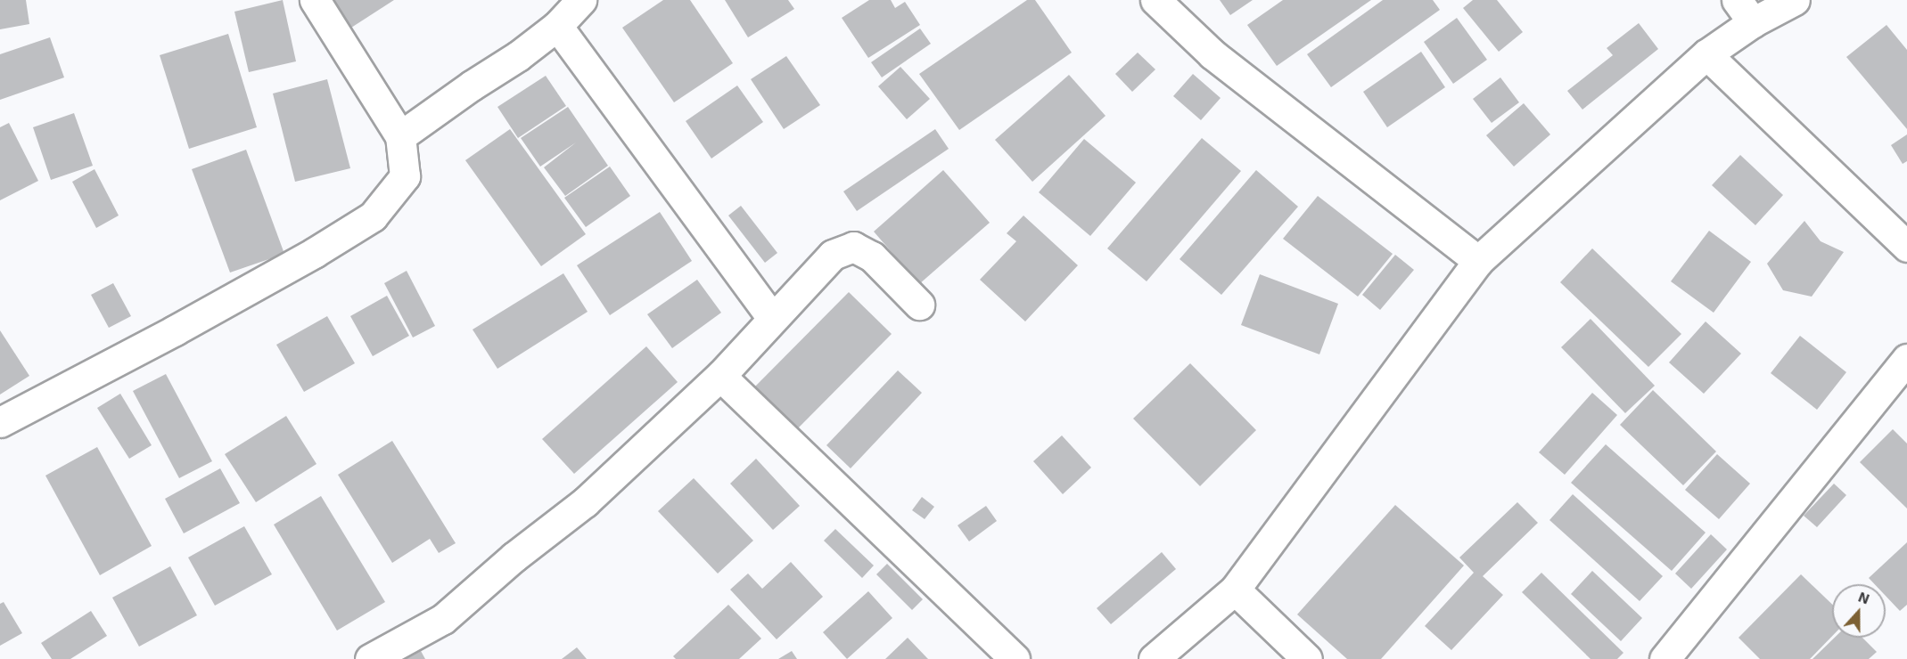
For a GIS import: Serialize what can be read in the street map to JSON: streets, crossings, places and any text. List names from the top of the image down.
{
  "north": "top"
}
